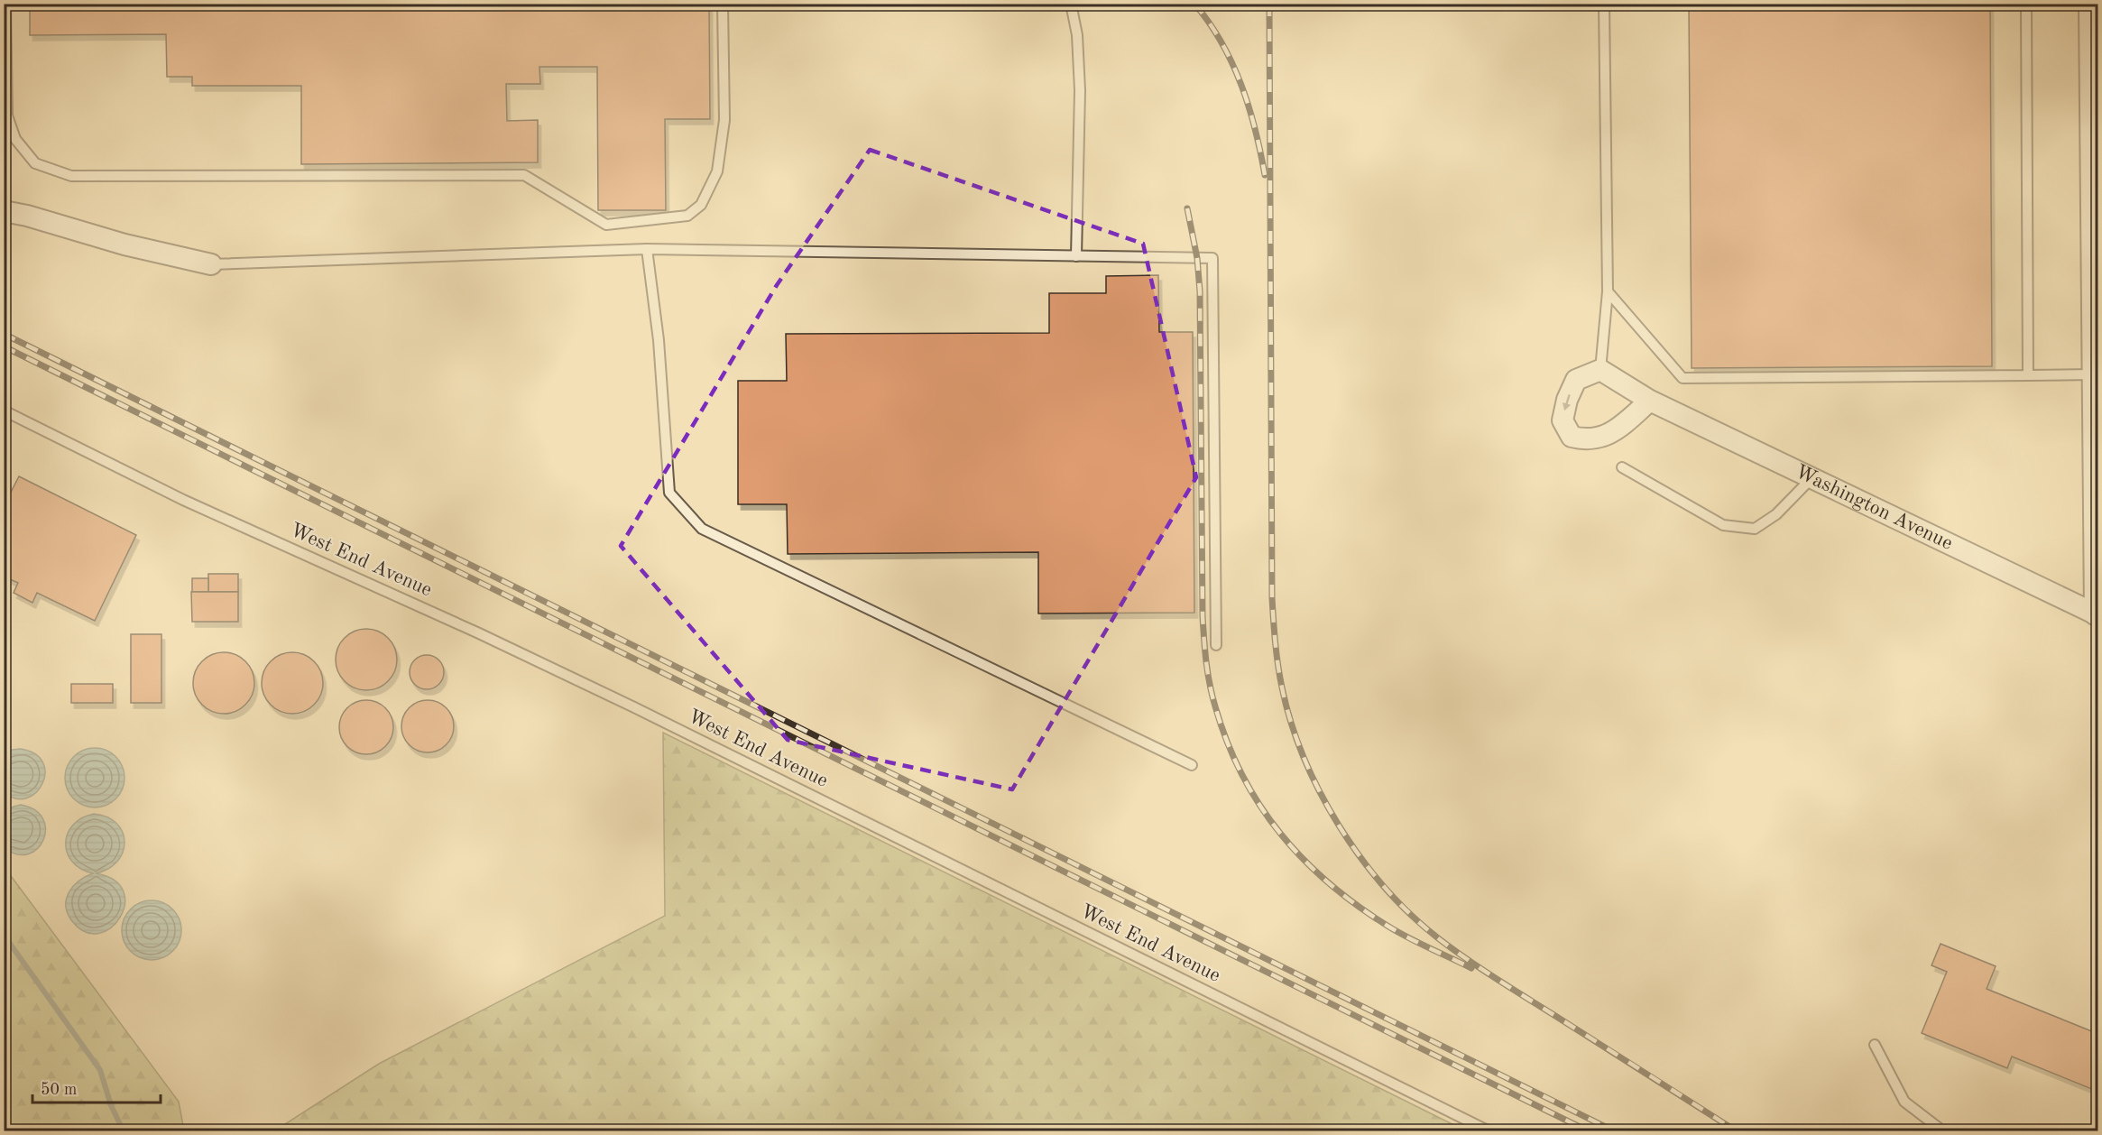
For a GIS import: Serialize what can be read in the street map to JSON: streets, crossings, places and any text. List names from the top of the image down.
{
  "streets": {
    "street": ["Washington Avenue"],
    "lane": ["West End Avenue"]
  },
  "scale_bar": "50 m"
}
